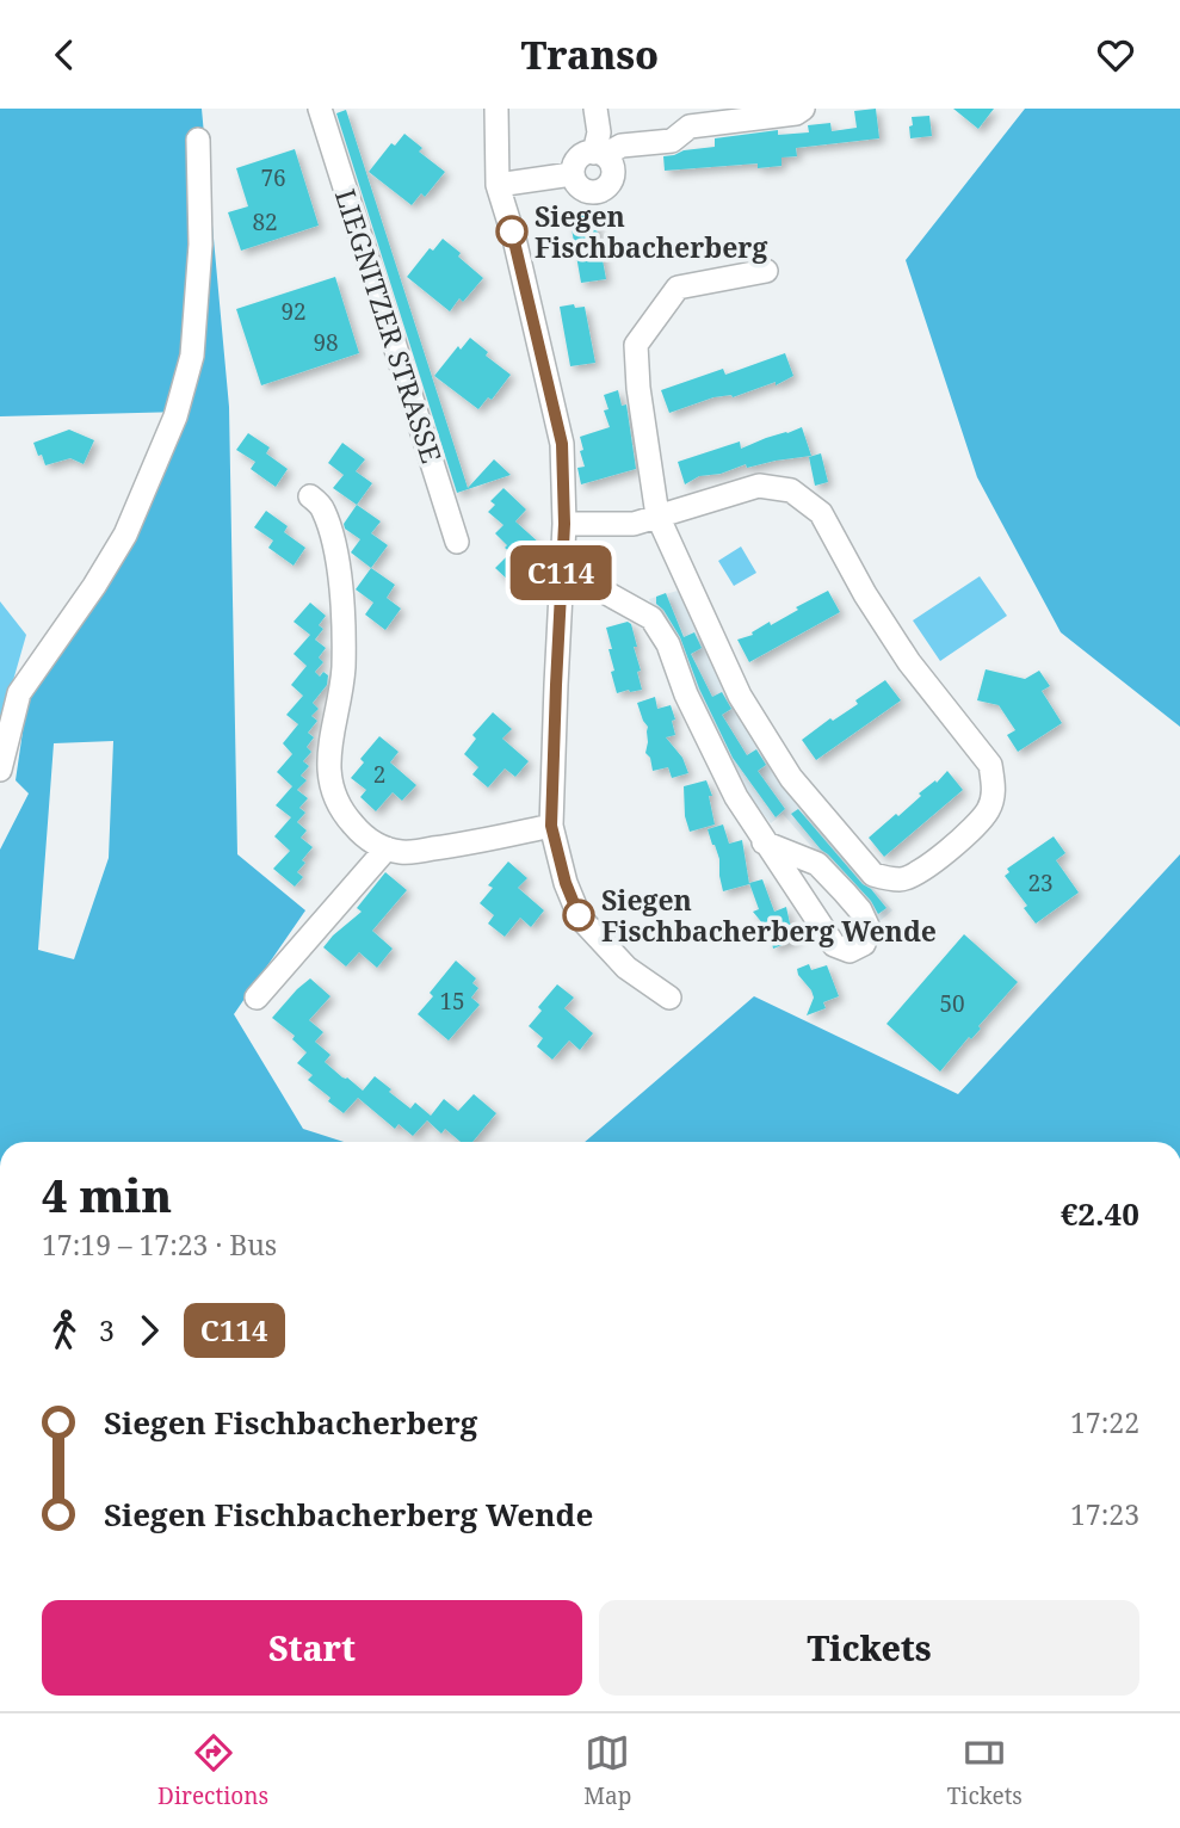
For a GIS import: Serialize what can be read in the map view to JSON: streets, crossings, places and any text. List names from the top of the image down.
{
  "streets": {
    "street": ["LIEGNITZER STRASSE"]
  },
  "places": ["Siegen Fischbacherberg", "Siegen Fischbacherberg Wende"],
  "lines": ["bus line C114"],
  "house_numbers": [
    "76",
    "82",
    "92",
    "98",
    "2",
    "23",
    "15",
    "50"
  ],
  "page": {
    "header": "Transo",
    "on_map": "C114",
    "heading": ["4 min", "17:19 – 17:23 · Bus", "€2.40"],
    "legs": ["3", "C114"],
    "list": [
      {
        "name": "Siegen Fischbacherberg",
        "value": "17:22"
      },
      {
        "name": "Siegen Fischbacherberg Wende",
        "value": "17:23"
      }
    ],
    "buttons": ["Start", "Tickets"],
    "tabs": ["Directions", "Map", "Tickets"]
  }
}
